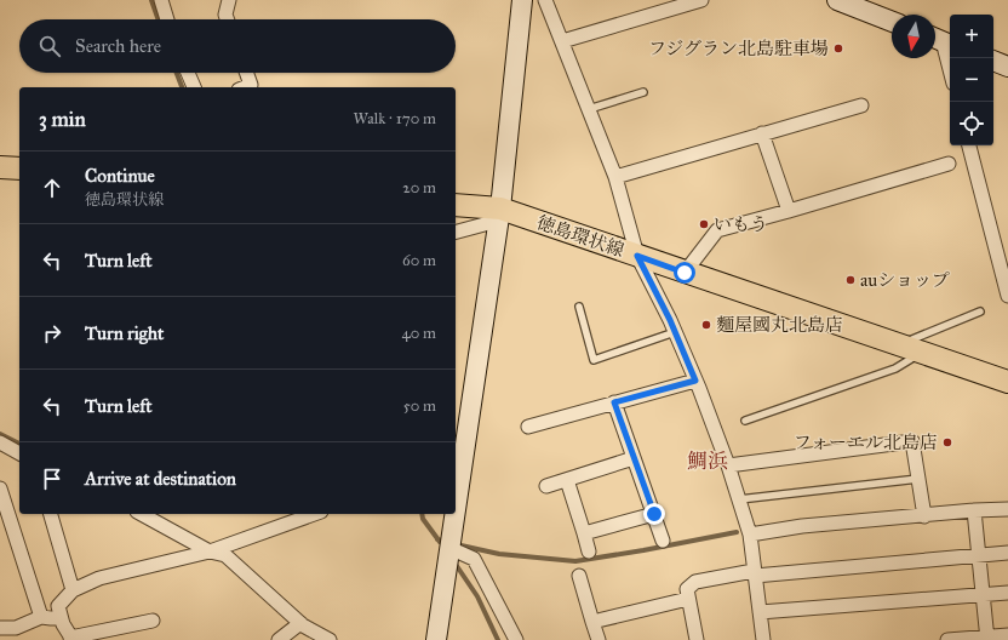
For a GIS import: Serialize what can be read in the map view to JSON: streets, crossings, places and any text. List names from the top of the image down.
{
  "streets": {
    "main road": ["徳島環状線"]
  },
  "districts": ["鯛浜"],
  "places": [
    "フジグラン北島駐車場",
    "いもう",
    "auショップ",
    "麵屋國丸北島店",
    "フォーエル北島店"
  ],
  "north": "bottom",
  "page": {
    "map_buttons": ["+", "−"],
    "search": "Search here",
    "heading": ["3 min", "Walk · 170 m"],
    "list": [
      ["Continue", "徳島環状線", "20 m"],
      ["Turn left", "60 m"],
      ["Turn right", "40 m"],
      ["Turn left", "50 m"],
      "Arrive at destination"
    ]
  }
}
